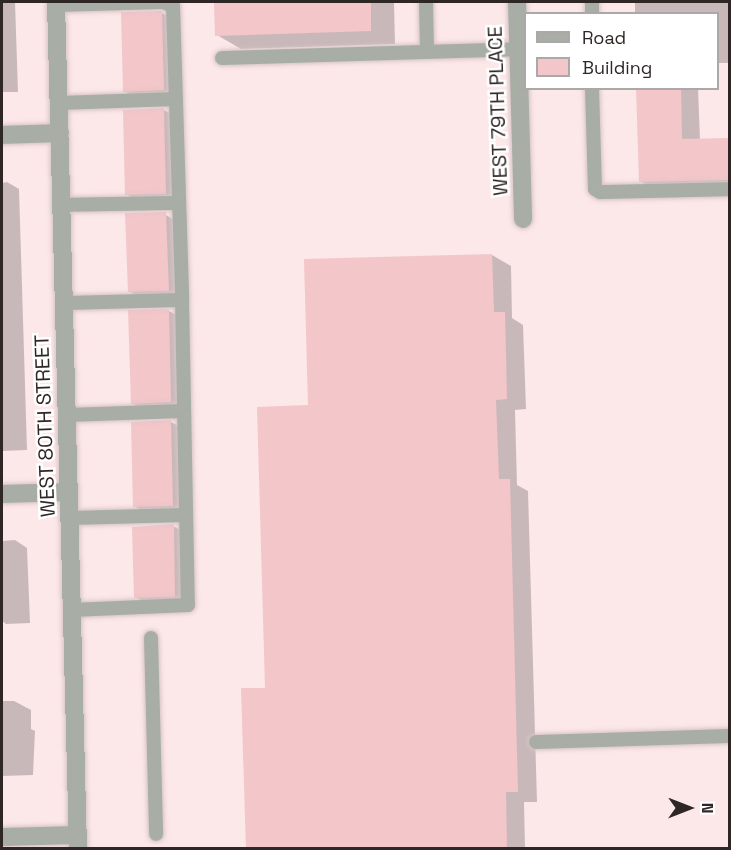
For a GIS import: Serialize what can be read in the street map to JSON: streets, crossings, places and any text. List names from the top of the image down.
{
  "streets": {
    "street": ["WEST 79TH PLACE", "WEST 80TH STREET"]
  },
  "legend": ["Road", "Building"],
  "north": "right"
}
